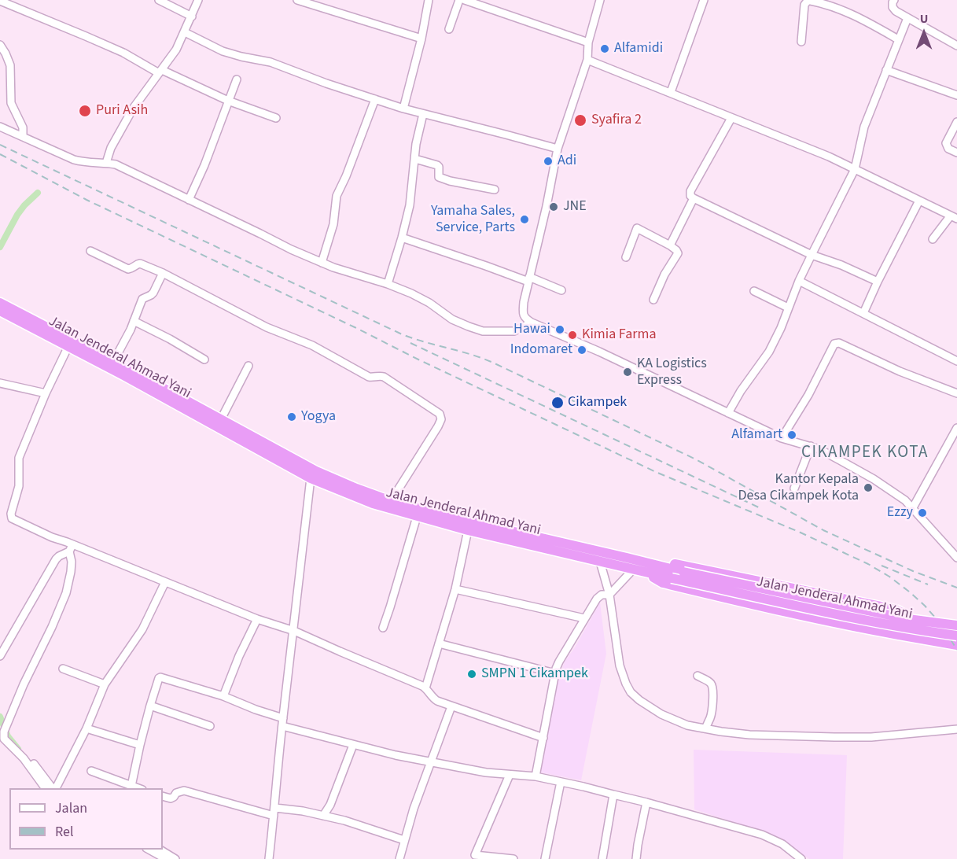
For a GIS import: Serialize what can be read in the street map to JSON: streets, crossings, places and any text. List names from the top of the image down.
{
  "streets": {
    "highway": ["Jalan Jenderal Ahmad Yani"]
  },
  "districts": ["CIKAMPEK KOTA"],
  "places": [
    "Alfamidi",
    "Puri Asih",
    "Syafira 2",
    "Adi",
    "JNE",
    "Yamaha Sales, Service, Parts",
    "Hawai",
    "Kimia Farma",
    "Indomaret",
    "KA Logistics Express",
    "Cikampek",
    "Yogya",
    "Alfamart",
    "Kantor Kepala Desa Cikampek Kota",
    "Ezzy",
    "SMPN 1 Cikampek"
  ],
  "legend": ["Jalan", "Rel"],
  "north": "top"
}
